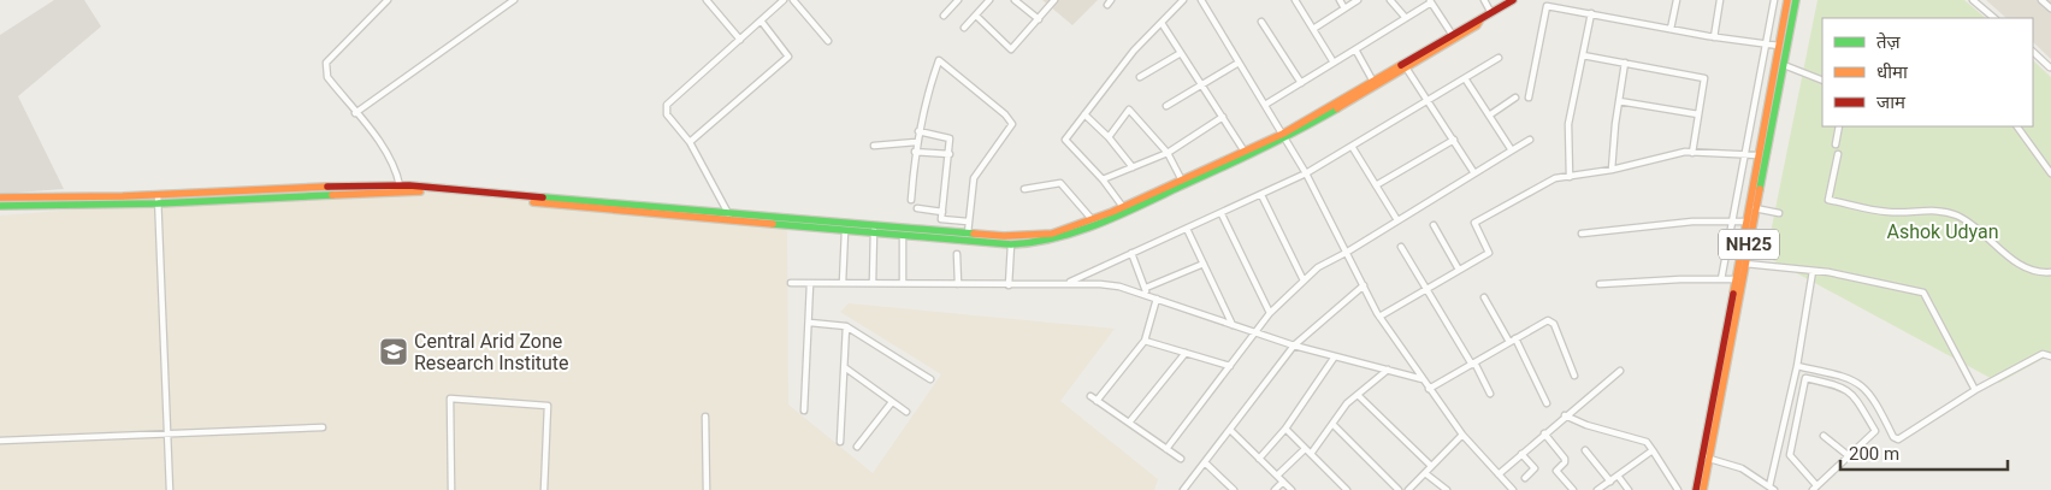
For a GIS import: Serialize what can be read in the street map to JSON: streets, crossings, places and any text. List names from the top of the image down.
{
  "streets": {
    "main road": ["NH25"]
  },
  "parks": ["Ashok Udyan"],
  "places": {
    "school or university": ["Central Arid Zone Research Institute"]
  },
  "legend": ["तेज़", "धीमा", "जाम"],
  "scale_bar": "200 m"
}
